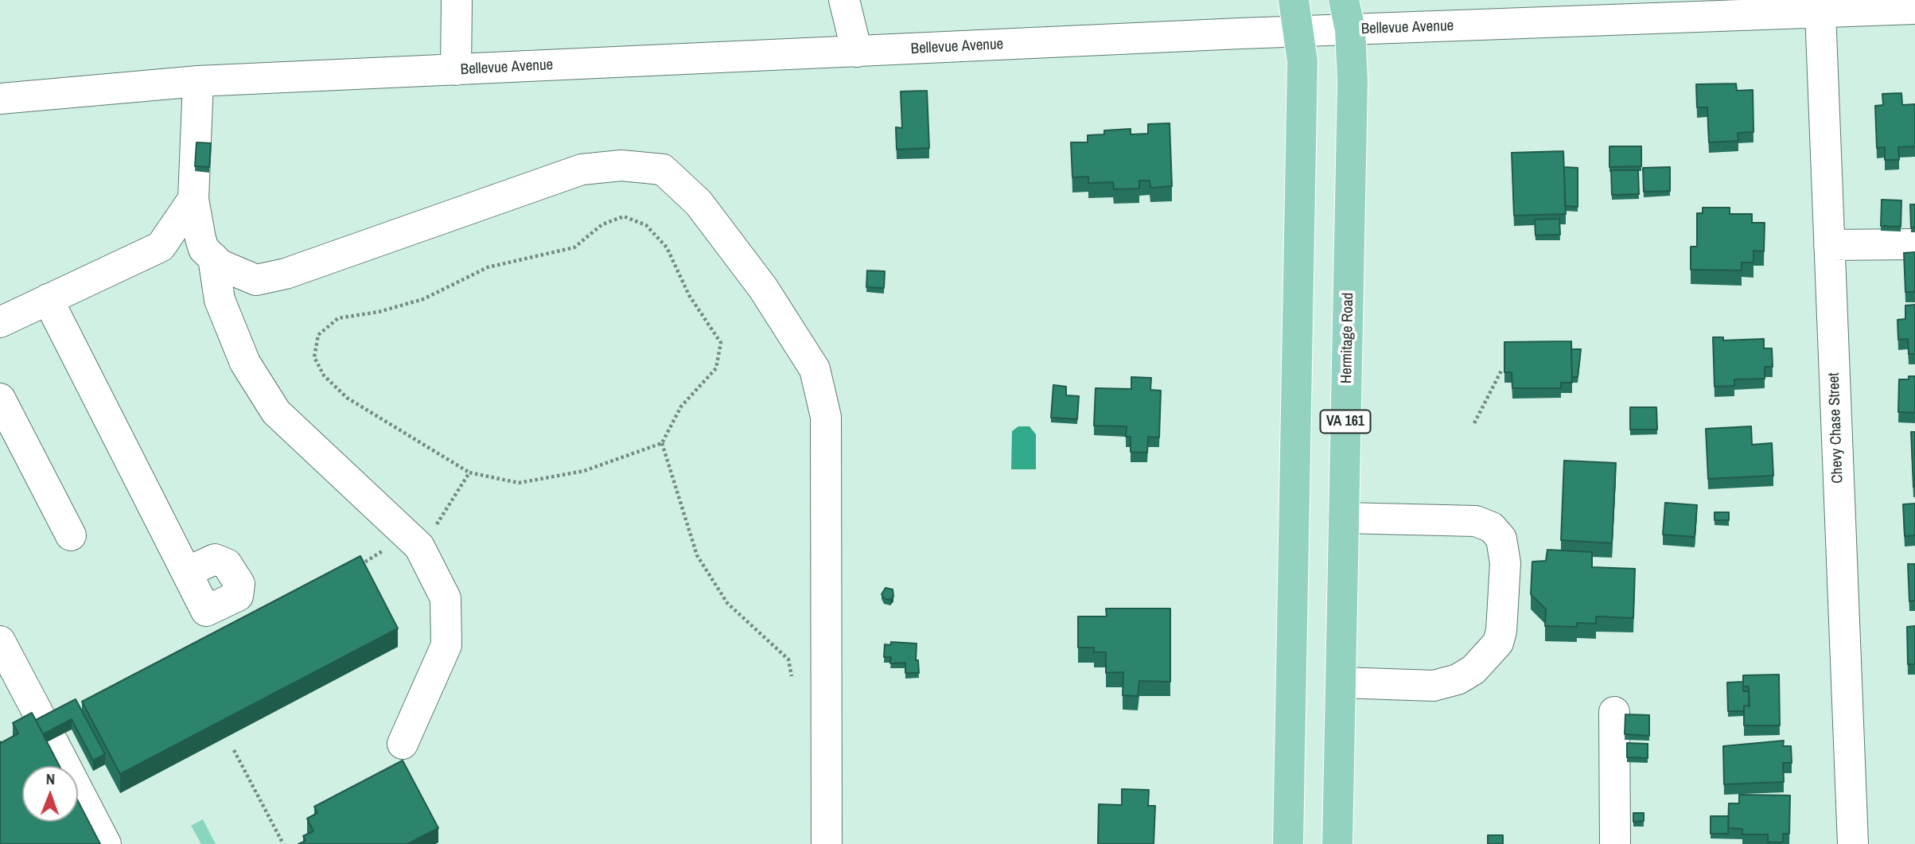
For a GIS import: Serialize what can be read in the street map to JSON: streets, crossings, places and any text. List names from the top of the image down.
{
  "streets": {
    "main road": ["Hermitage Road", "VA 161"],
    "street": ["Bellevue Avenue", "Chevy Chase Street"]
  },
  "crossings": [
    ["Bellevue Avenue", "Hermitage Road"],
    ["Bellevue Avenue", "Chevy Chase Street"]
  ],
  "north": "top"
}
